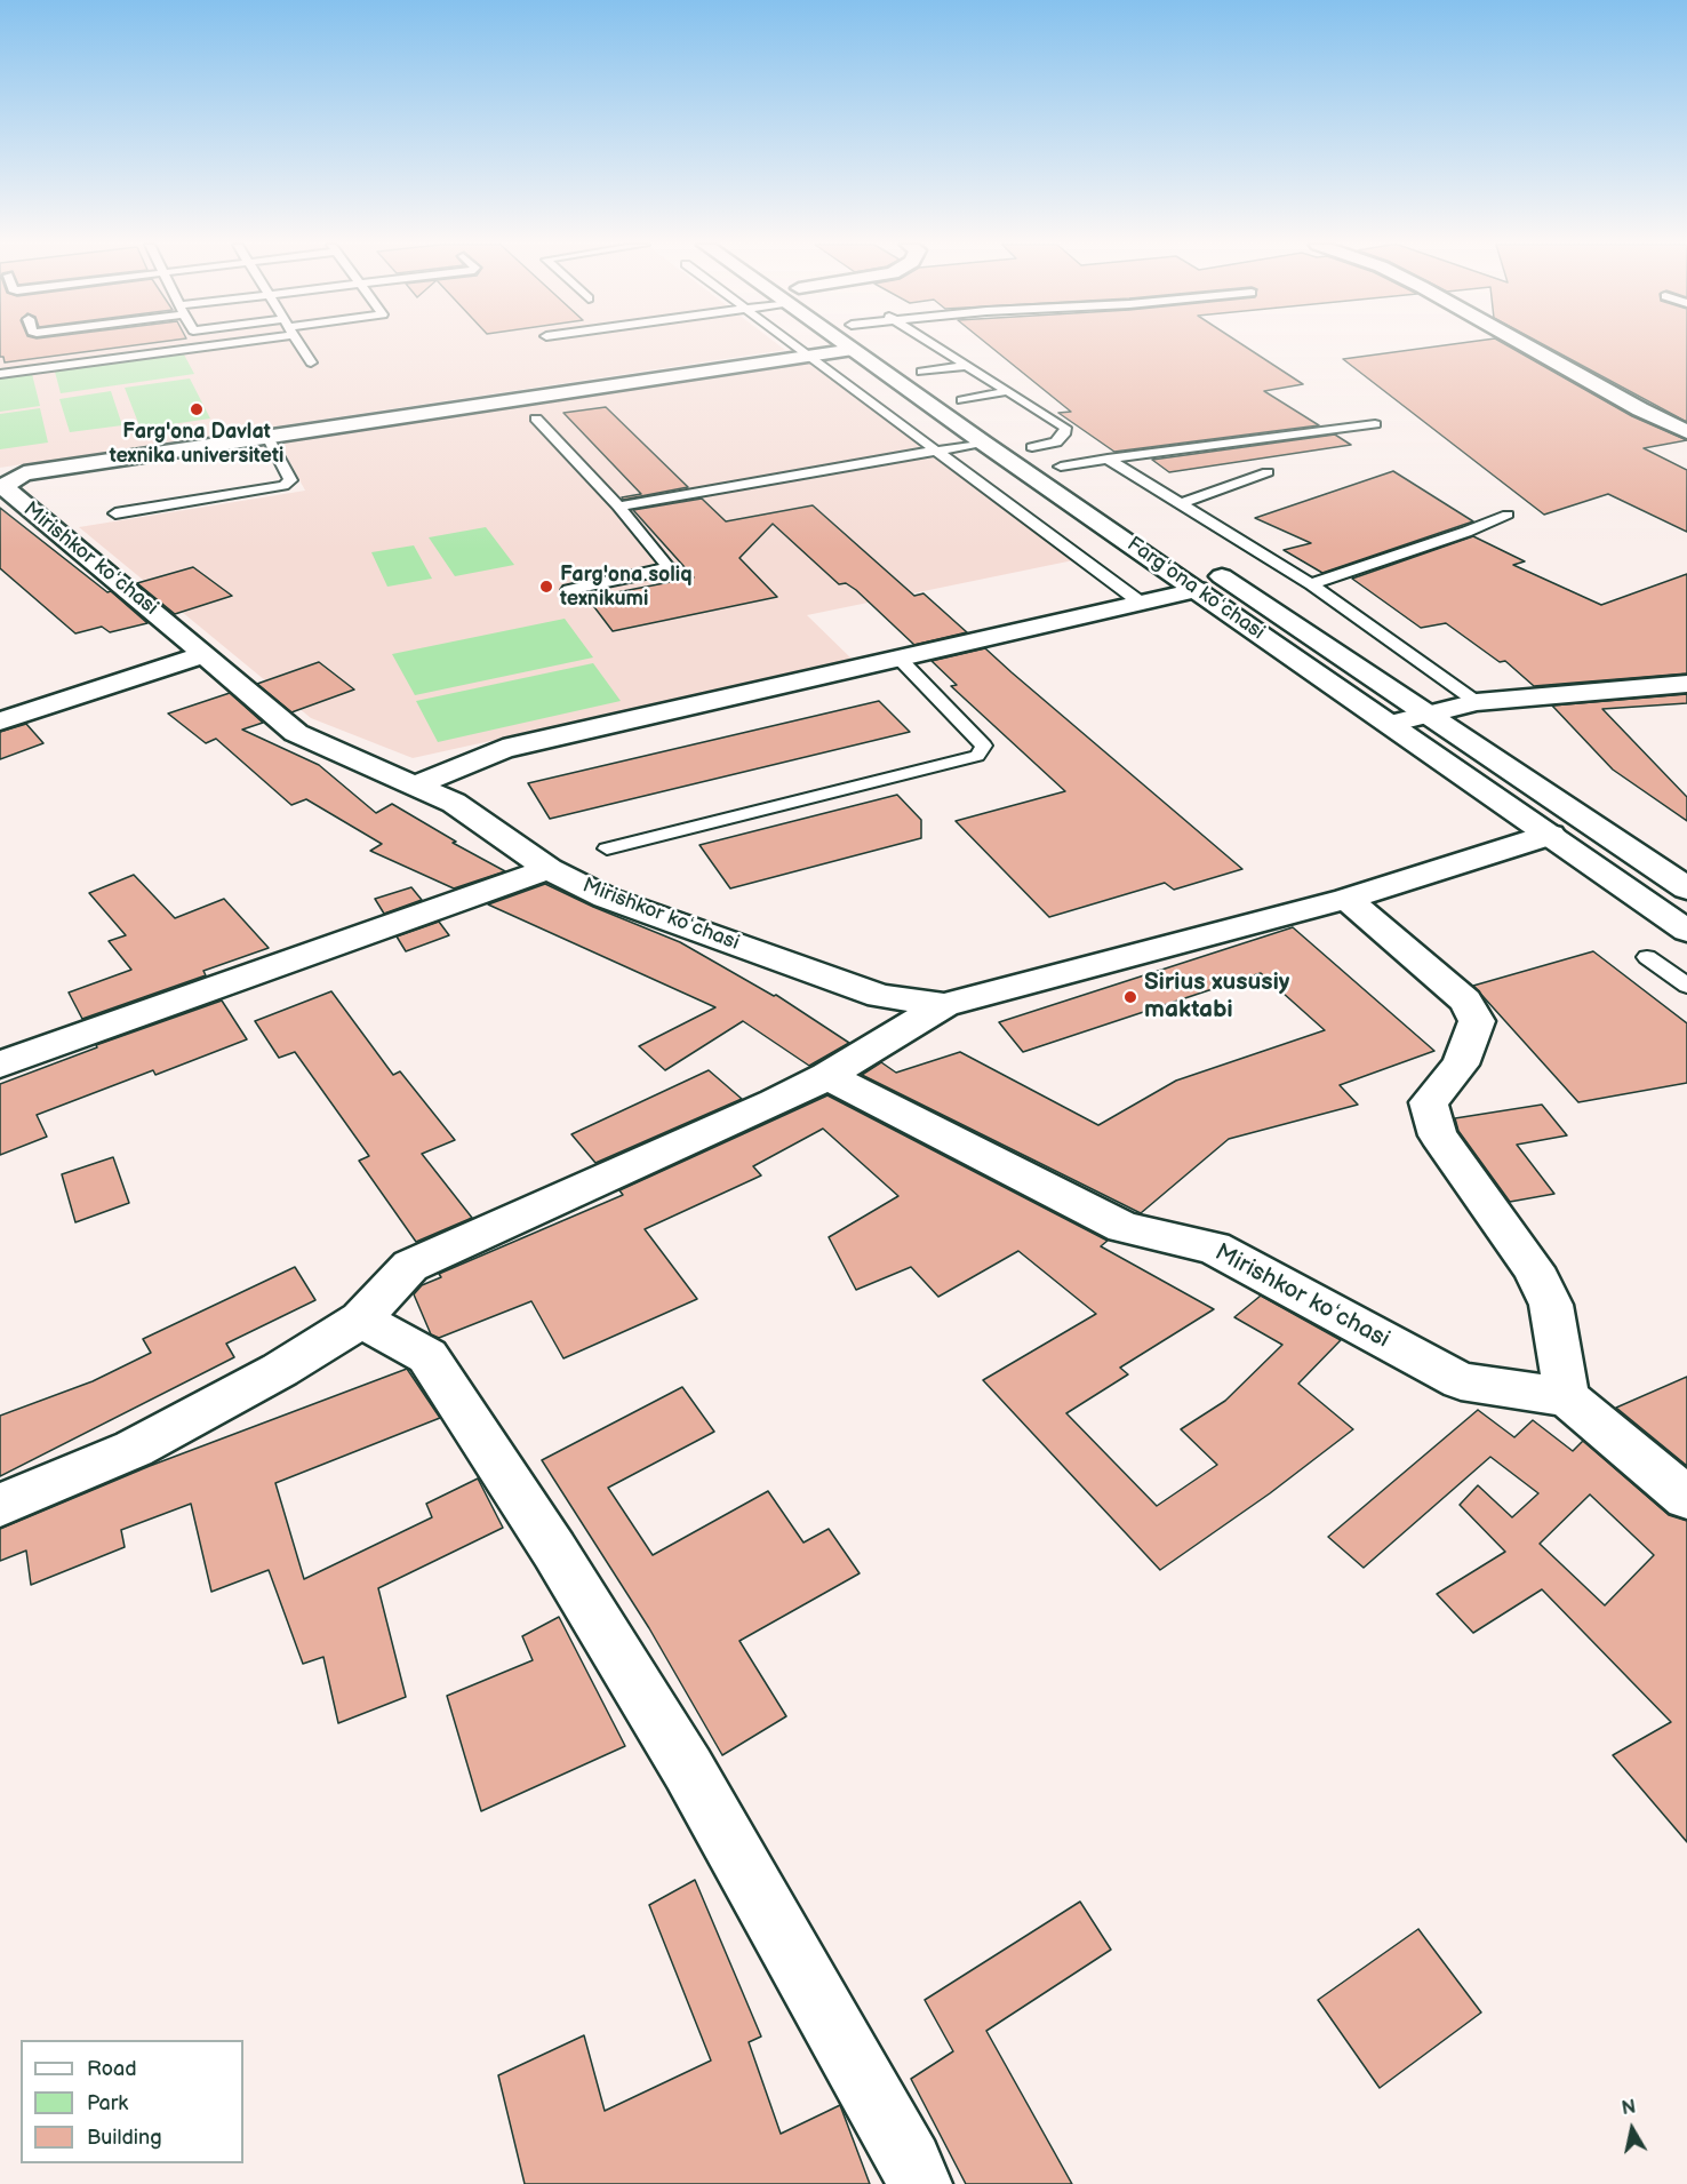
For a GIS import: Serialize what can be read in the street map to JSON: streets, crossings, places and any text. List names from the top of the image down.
{
  "streets": {
    "street": ["Mirishkor koʻchasi", "Fargʻona koʻchasi"]
  },
  "places": ["Farg'ona Davlat texnika universiteti", "Farg'ona soliq texnikumi", "Sirius xususiy maktabi"],
  "legend": ["Road", "Park", "Building"],
  "north": "top"
}
